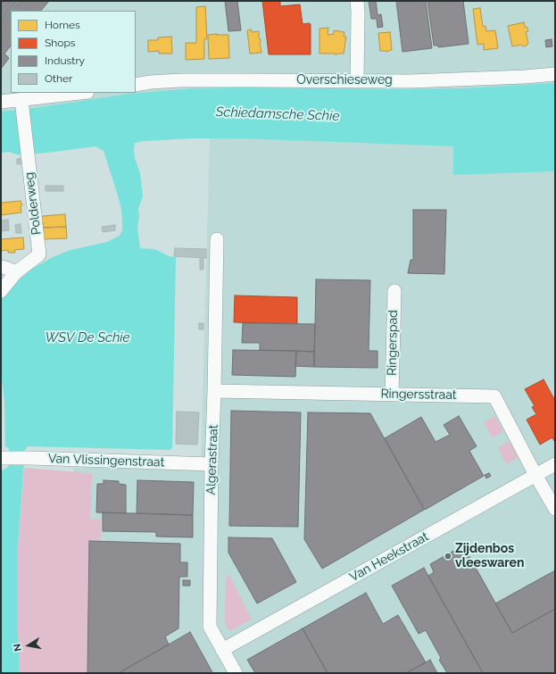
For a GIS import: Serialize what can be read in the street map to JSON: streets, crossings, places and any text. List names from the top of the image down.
{
  "streets": {
    "street": [
      "Overschieseweg",
      "Polderweg",
      "Ringerspad",
      "Ringersstraat",
      "Algerastraat",
      "Van Vlissingenstraat",
      "Van Heekstraat"
    ]
  },
  "crossings": [
    ["Ringerspad", "Ringersstraat"],
    ["Ringersstraat", "Algerastraat"],
    ["Ringersstraat", "Van Heekstraat"],
    ["Algerastraat", "Van Vlissingenstraat"],
    ["Algerastraat", "Van Heekstraat"]
  ],
  "water": ["Schiedamsche Schie", "WSV De Schie"],
  "places": ["Zijdenbos vleeswaren"],
  "legend": [
    "Homes",
    "Shops",
    "Industry",
    "Other"
  ],
  "north": "left"
}
